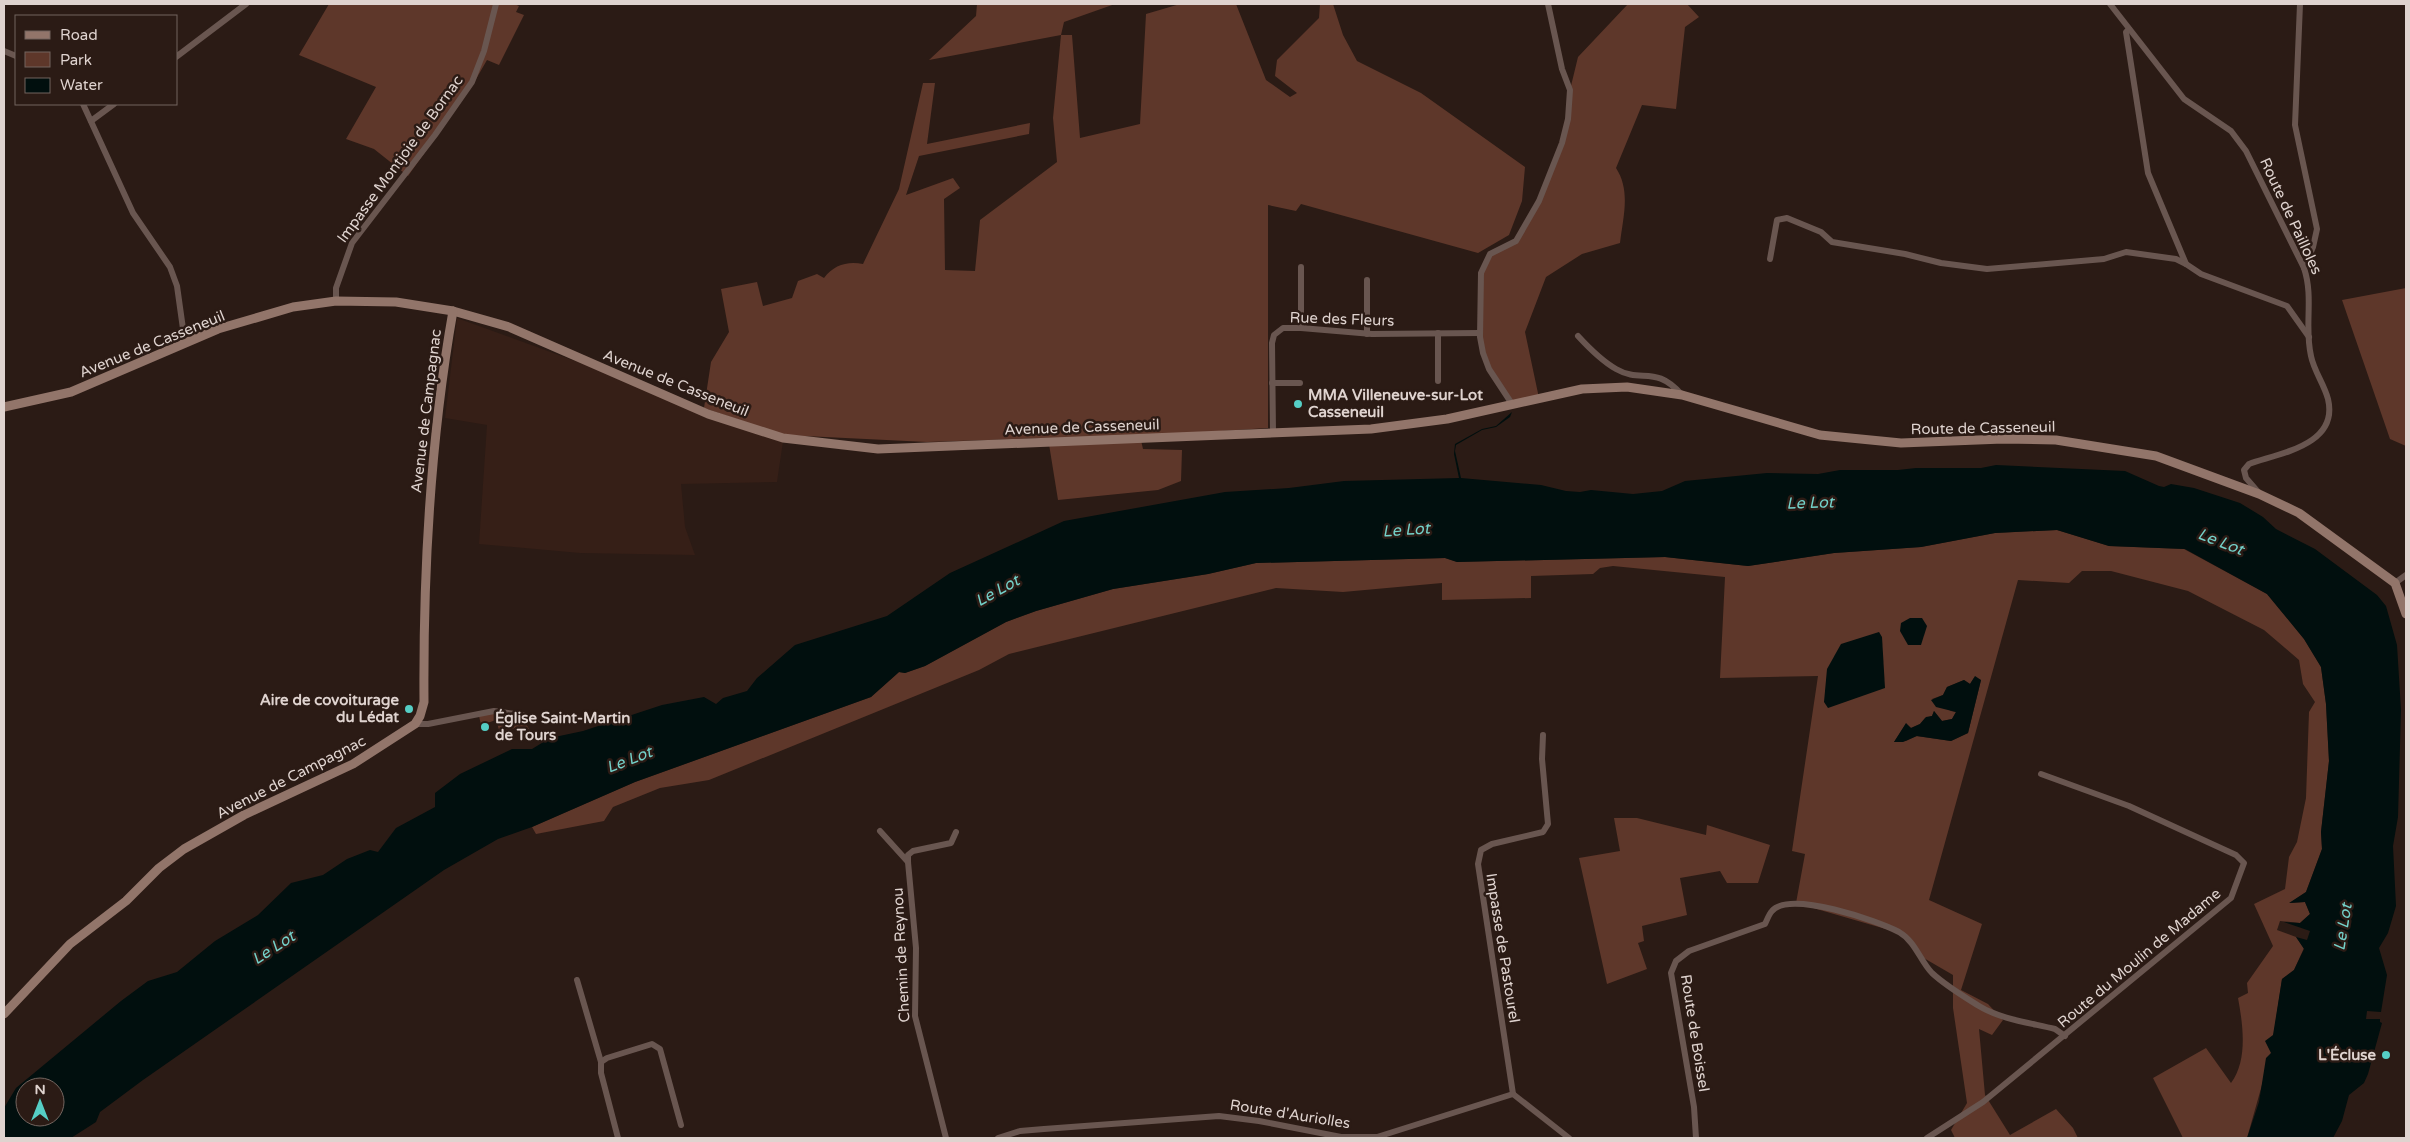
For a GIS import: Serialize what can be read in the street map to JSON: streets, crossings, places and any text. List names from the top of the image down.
{
  "streets": {
    "main road": ["Avenue de Casseneuil", "Avenue de Campagnac", "Route de Casseneuil"],
    "street": [
      "Impasse Montjoie de Bornac",
      "Route de Pailloles",
      "Rue des Fleurs",
      "Impasse de Pastourel",
      "Chemin de Reynou",
      "Route du Moulin de Madame",
      "Route de Boissel",
      "Route d'Auriolles"
    ]
  },
  "crossings": [
    ["Impasse Montjoie de Bornac", "Avenue de Casseneuil"],
    ["Route de Pailloles", "Route de Casseneuil"],
    ["Rue des Fleurs", "Avenue de Casseneuil"],
    ["Avenue de Casseneuil", "Avenue de Campagnac"],
    ["Avenue de Casseneuil", "Route de Casseneuil"],
    ["Impasse de Pastourel", "Route d'Auriolles"],
    ["Route du Moulin de Madame", "Route de Boissel"]
  ],
  "water": ["Le Lot"],
  "places": [
    "MMA Villeneuve-sur-Lot Casseneuil",
    "Aire de covoiturage du Lédat",
    "Église Saint-Martin de Tours",
    "L'Écluse"
  ],
  "legend": ["Road", "Park", "Water"],
  "north": "top"
}
